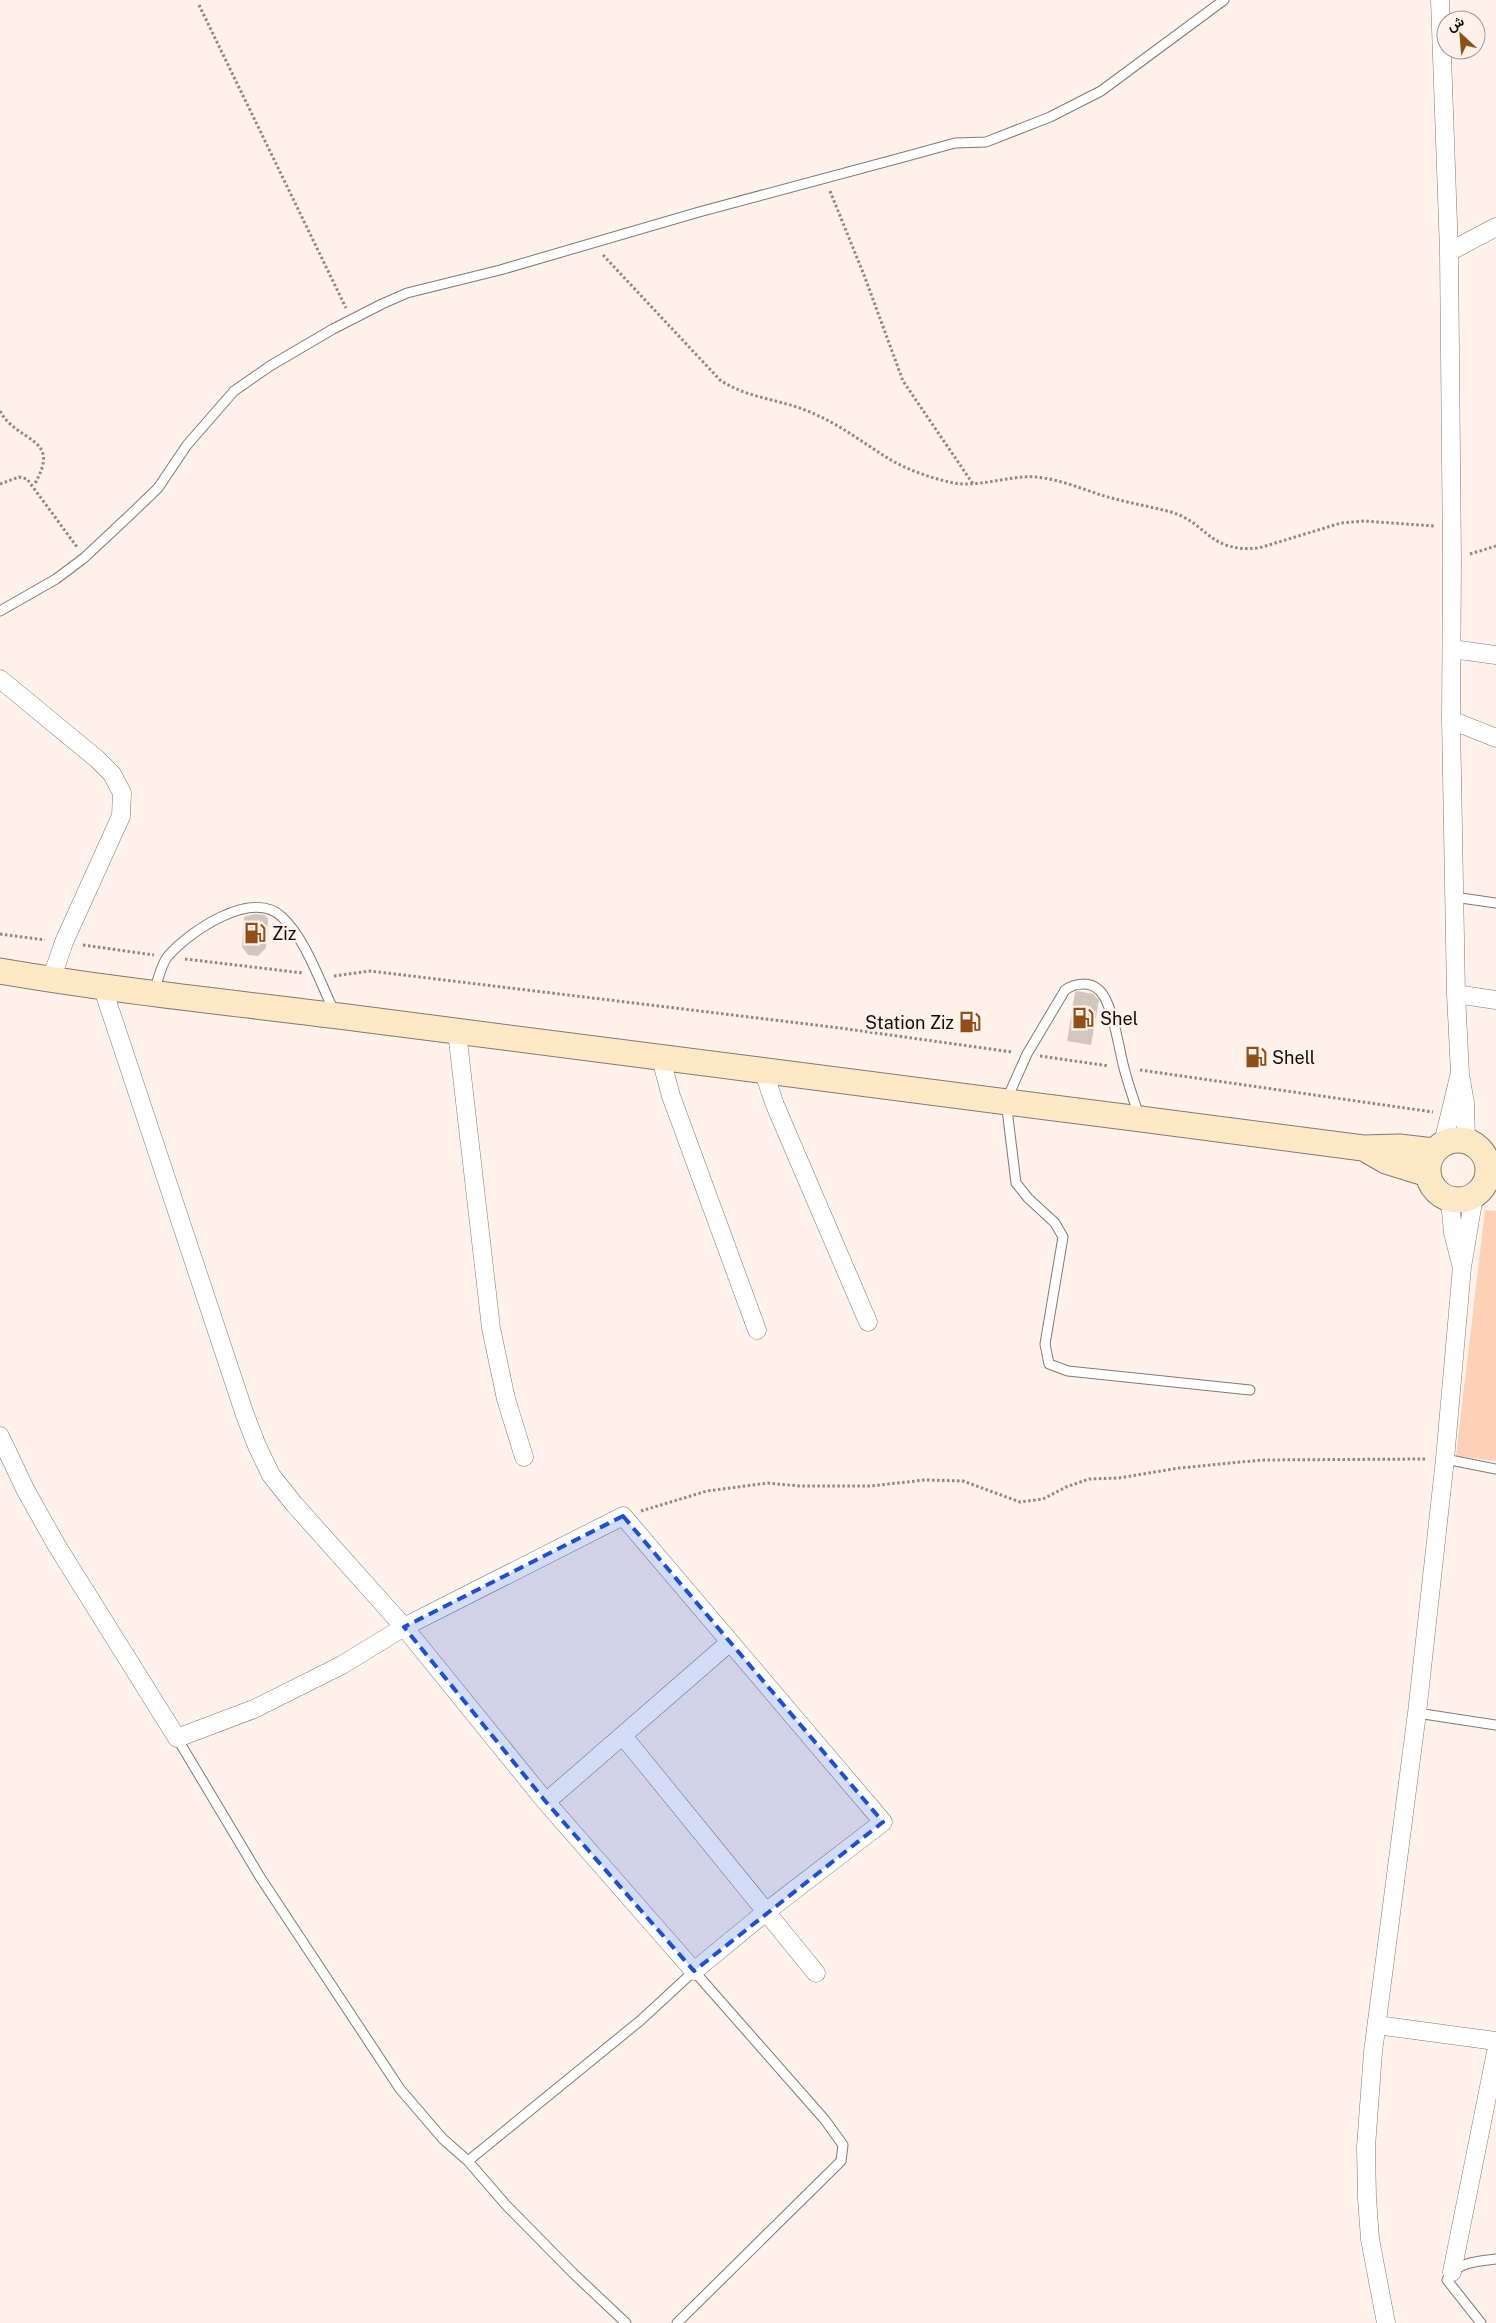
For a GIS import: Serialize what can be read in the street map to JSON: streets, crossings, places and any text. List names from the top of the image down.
{
  "places": {
    "fuel station": [
      "Ziz",
      "Shel",
      "Station Ziz",
      "Shell"
    ]
  },
  "north": "top left"
}
